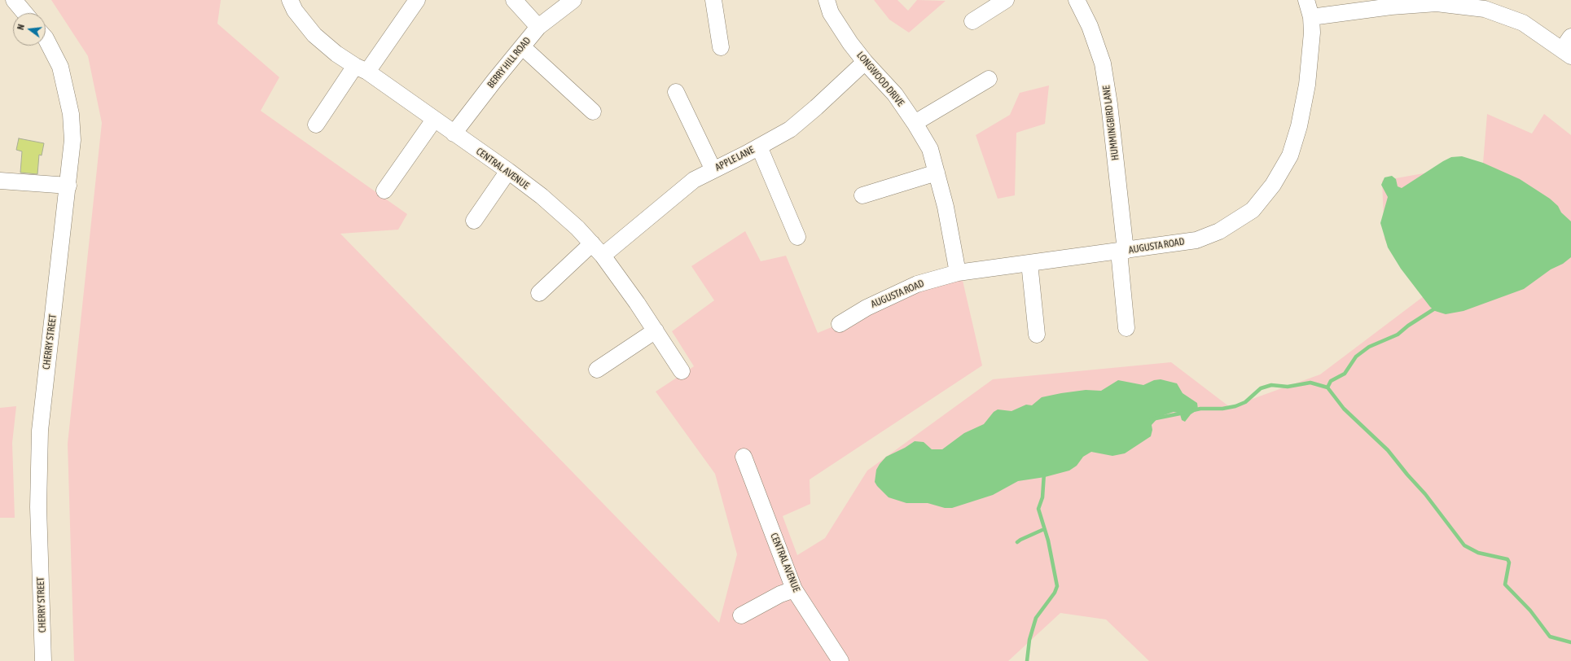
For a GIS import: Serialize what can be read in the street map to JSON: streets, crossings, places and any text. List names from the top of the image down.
{
  "streets": {
    "street": [
      "BERRY HILL ROAD",
      "LONGWOOD DRIVE",
      "HUMMINGBIRD LANE",
      "APPLE LANE",
      "CENTRAL AVENUE",
      "AUGUSTA ROAD",
      "CHERRY STREET"
    ]
  },
  "crossings": [
    ["BERRY HILL ROAD", "CENTRAL AVENUE"],
    ["LONGWOOD DRIVE", "APPLE LANE"],
    ["LONGWOOD DRIVE", "AUGUSTA ROAD"],
    ["HUMMINGBIRD LANE", "AUGUSTA ROAD"],
    ["APPLE LANE", "CENTRAL AVENUE"]
  ],
  "north": "left"
}
